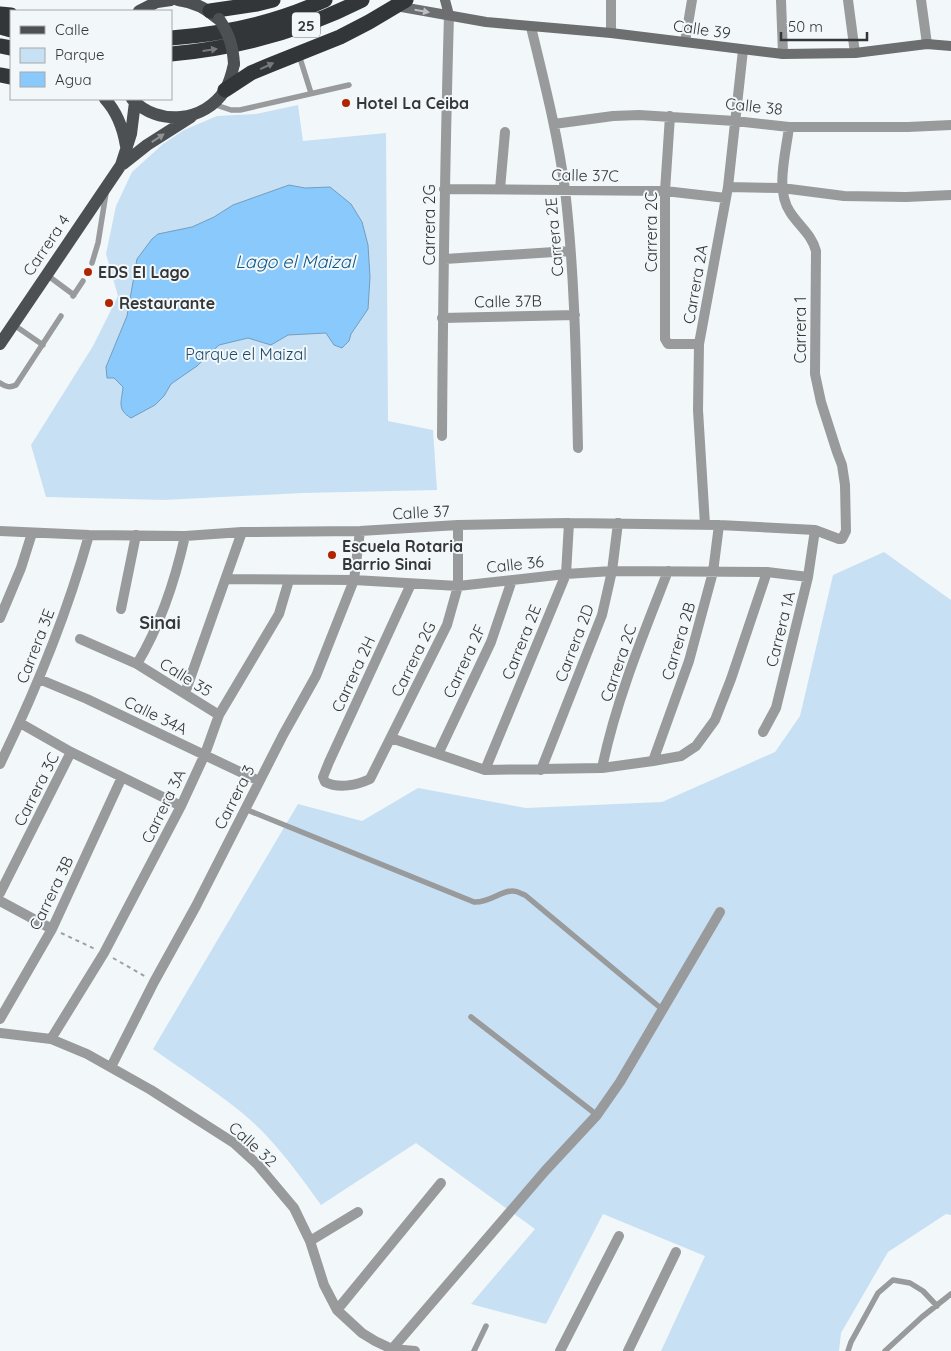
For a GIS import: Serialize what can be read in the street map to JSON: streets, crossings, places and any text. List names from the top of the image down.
{
  "streets": {
    "highway": ["25"],
    "main road": ["Carrera 4"],
    "street": [
      "Calle 39",
      "Calle 38",
      "Calle 37C",
      "Carrera 2G",
      "Carrera 2C",
      "Carrera 2E",
      "Carrera 2A",
      "Calle 37B",
      "Carrera 1",
      "Calle 37",
      "Calle 36",
      "Carrera 1A",
      "Carrera 2B",
      "Carrera 2D",
      "Carrera 3E",
      "Carrera 2F",
      "Carrera 2H",
      "Calle 35",
      "Calle 34A",
      "Carrera 3C",
      "Carrera 3",
      "Carrera 3A",
      "Carrera 3B",
      "Calle 32"
    ]
  },
  "crossings": [
    ["Calle 39", "Carrera 2G"],
    ["Calle 39", "Carrera 2E"],
    ["Calle 39", "Carrera 2A"],
    ["Calle 38", "Carrera 2C"],
    ["Calle 38", "Carrera 2E"],
    ["Calle 38", "Carrera 2A"],
    ["Calle 38", "Carrera 1"],
    ["Calle 37C", "Carrera 2G"],
    ["Calle 37C", "Carrera 2C"],
    ["Calle 37C", "Carrera 2E"],
    ["Calle 37C", "Carrera 2A"],
    ["Carrera 2G", "Calle 37B"],
    ["Carrera 2G", "Calle 37"],
    ["Carrera 2G", "Calle 36"],
    ["Carrera 2G", "Carrera 2H"],
    ["Carrera 2C", "Carrera 2A"],
    ["Carrera 2C", "Calle 36"],
    ["Carrera 2E", "Calle 37B"],
    ["Carrera 2E", "Calle 37"],
    ["Carrera 2E", "Calle 36"],
    ["Carrera 2A", "Calle 37"],
    ["Carrera 1", "Calle 37"],
    ["Calle 37", "Carrera 1A"],
    ["Calle 37", "Carrera 2B"],
    ["Calle 37", "Carrera 2D"],
    ["Calle 37", "Carrera 3E"],
    ["Calle 37", "Carrera 3"],
    ["Calle 36", "Carrera 1A"],
    ["Calle 36", "Carrera 2B"],
    ["Calle 36", "Carrera 2D"],
    ["Calle 36", "Carrera 2F"],
    ["Calle 36", "Carrera 2H"],
    ["Calle 36", "Carrera 3"],
    ["Calle 36", "Carrera 3A"],
    ["Carrera 3E", "Calle 34A"],
    ["Calle 35", "Carrera 3A"],
    ["Calle 34A", "Carrera 3"],
    ["Calle 34A", "Carrera 3A"],
    ["Carrera 3", "Calle 32"],
    ["Carrera 3A", "Calle 32"]
  ],
  "districts": ["Sinai"],
  "water": ["Lago el Maizal"],
  "parks": ["Parque el Maizal"],
  "places": [
    "Hotel La Ceiba",
    "EDS El Lago",
    "Restaurante",
    "Escuela Rotaria Barrio Sinai"
  ],
  "legend": ["Calle", "Parque", "Agua"],
  "scale_bar": "50 m"
}
